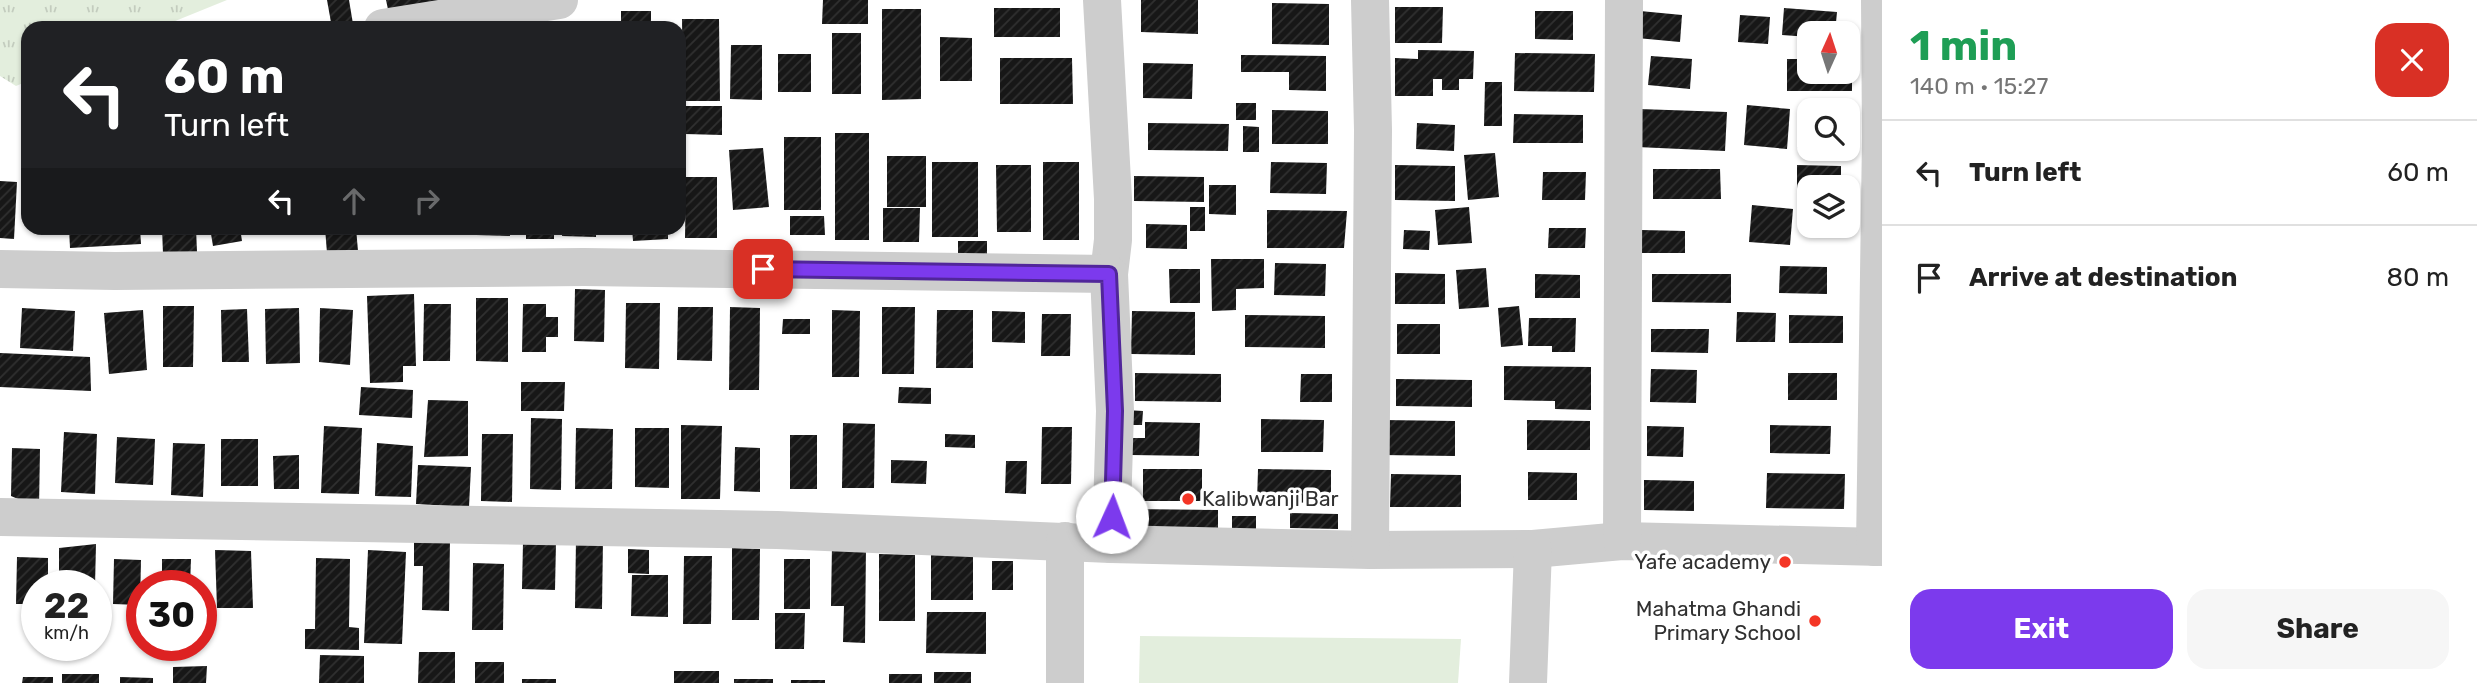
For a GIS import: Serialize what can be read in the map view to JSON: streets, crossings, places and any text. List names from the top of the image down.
{
  "places": ["Kalibwanji Bar", "Yafe academy", "Mahatma Ghandi Primary School"],
  "north": "top",
  "page": {
    "heading": ["1 min", "140 m · 15:27"],
    "turn": ["60 m", "Turn left"],
    "list": [
      {
        "name": "Turn left",
        "value": "60 m"
      },
      {
        "name": "Arrive at destination",
        "value": "80 m"
      }
    ],
    "speed": "22 km/h",
    "limit": "30",
    "buttons": ["Exit", "Share"]
  }
}
